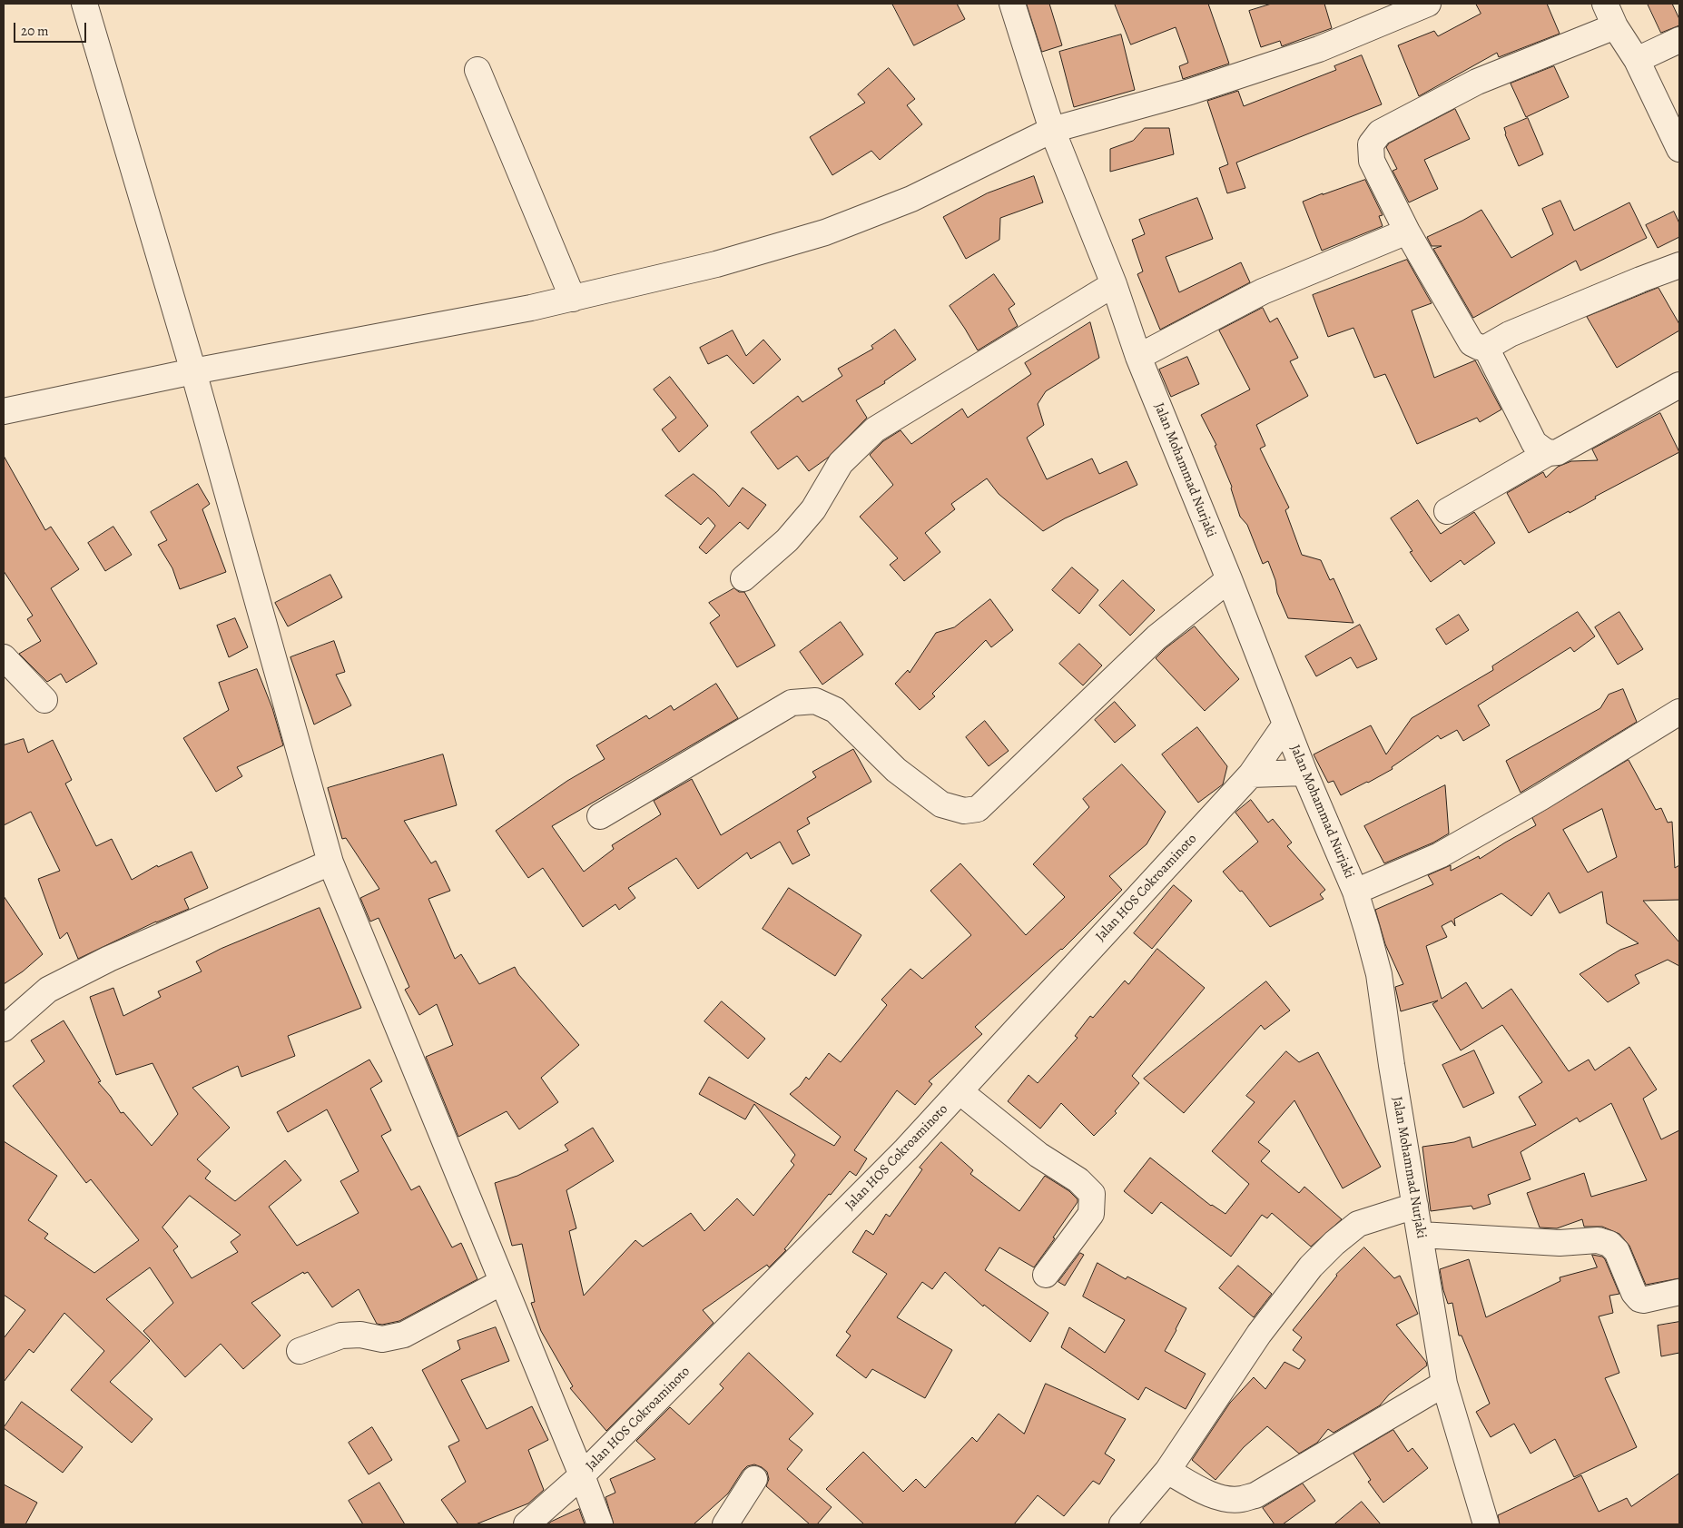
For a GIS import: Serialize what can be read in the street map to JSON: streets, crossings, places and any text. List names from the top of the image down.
{
  "streets": {
    "street": ["Jalan Mohammad Nurjaki", "Jalan HOS Cokroaminoto"]
  },
  "crossings": [
    ["Jalan Mohammad Nurjaki", "Jalan HOS Cokroaminoto"]
  ],
  "scale_bar": "20 m"
}
